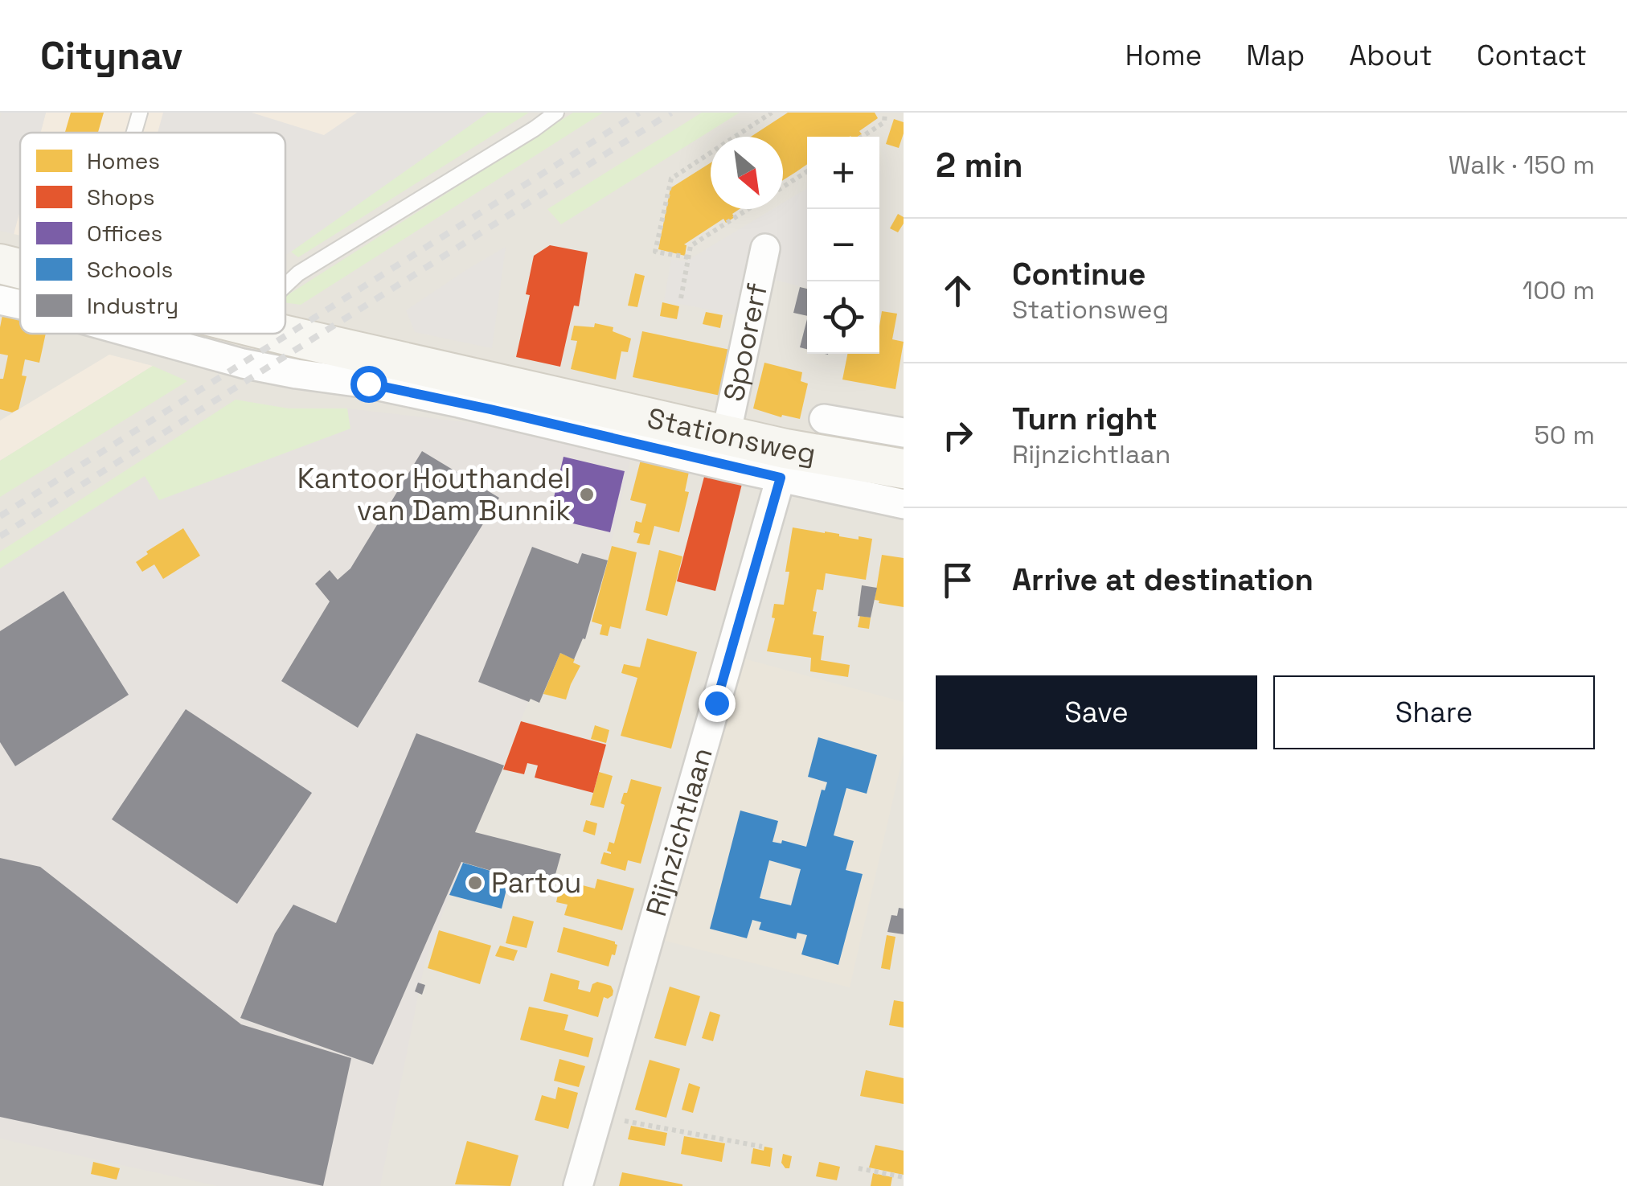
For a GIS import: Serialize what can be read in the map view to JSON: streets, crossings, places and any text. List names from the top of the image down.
{
  "streets": {
    "street": ["Spoorerf", "Stationsweg", "Rijnzichtlaan"]
  },
  "crossings": [
    ["Spoorerf", "Stationsweg"],
    ["Stationsweg", "Rijnzichtlaan"]
  ],
  "places": ["Kantoor Houthandel van Dam Bunnik", "Partou"],
  "legend": [
    "Homes",
    "Shops",
    "Offices",
    "Schools",
    "Industry"
  ],
  "north": "bottom right",
  "page": {
    "header": "Citynav",
    "nav": [
      "Home",
      "Map",
      "About",
      "Contact"
    ],
    "heading": ["2 min", "Walk · 150 m"],
    "map_buttons": ["+", "−"],
    "list": [
      ["Continue", "Stationsweg", "100 m"],
      ["Turn right", "Rijnzichtlaan", "50 m"],
      "Arrive at destination"
    ],
    "buttons": ["Save", "Share"]
  }
}
